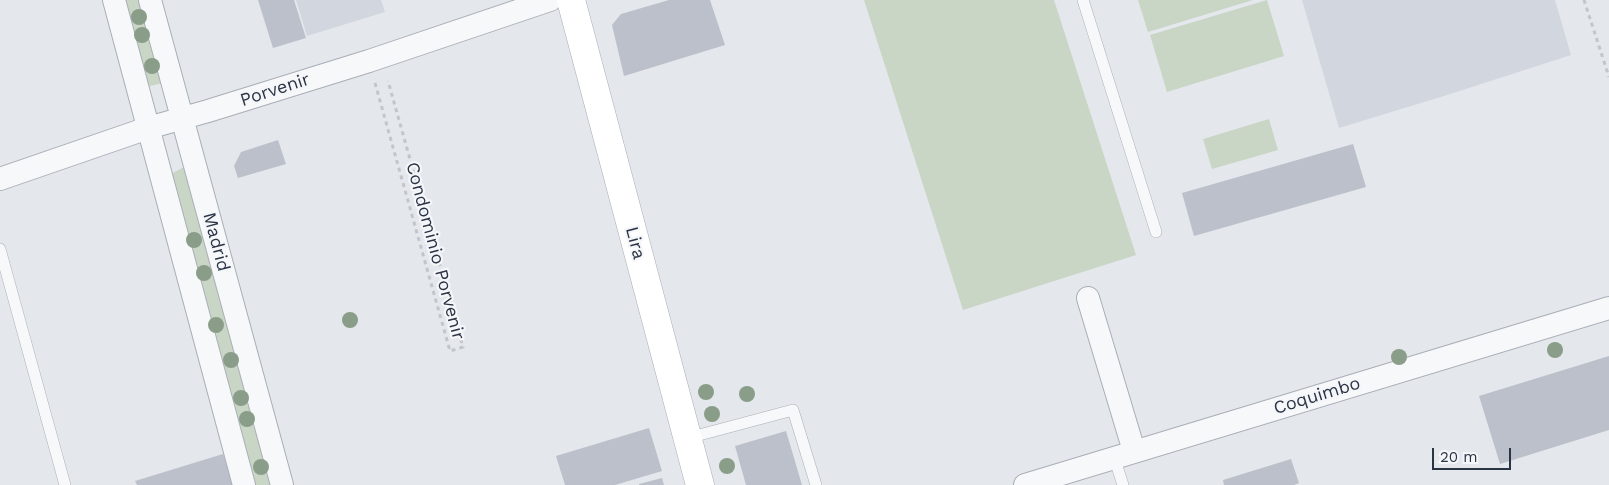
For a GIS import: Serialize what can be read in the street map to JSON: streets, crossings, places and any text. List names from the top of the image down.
{
  "streets": {
    "main road": ["Lira"],
    "street": ["Porvenir", "Madrid", "Coquimbo"],
    "path": ["Condominio Porvenir"]
  },
  "crossings": [
    ["Porvenir", "Madrid"]
  ],
  "scale_bar": "20 m"
}
